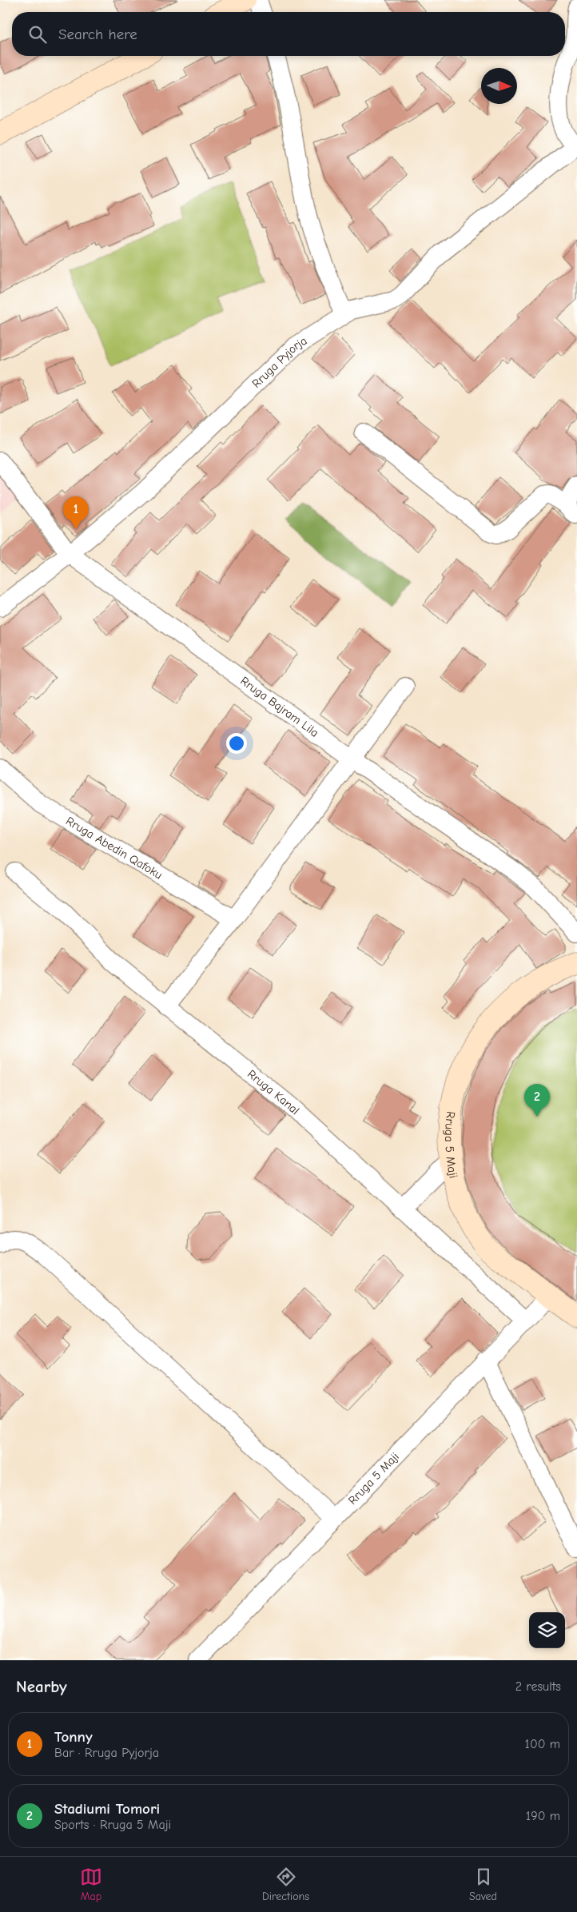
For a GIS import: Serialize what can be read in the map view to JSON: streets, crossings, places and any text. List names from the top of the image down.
{
  "streets": {
    "street": [
      "Rruga Pyjorja",
      "Rruga Bajram Lila",
      "Rruga Abedin Qafoku",
      "Rruga Kanal",
      "Rruga 5 Maji"
    ]
  },
  "crossings": [
    ["Rruga Pyjorja", "Rruga Bajram Lila"],
    ["Rruga Kanal", "Rruga 5 Maji"]
  ],
  "north": "right",
  "page": {
    "search": "Search here",
    "pins": ["1", "2"],
    "heading": ["Nearby", "2 results"],
    "list": [
      {
        "mark": "1",
        "name": "Tonny",
        "note": "Bar · Rruga Pyjorja",
        "value": "100 m"
      },
      {
        "mark": "2",
        "name": "Stadiumi Tomori",
        "note": "Sports · Rruga 5 Maji",
        "value": "190 m"
      }
    ],
    "nav": ["Map", "Directions", "Saved"]
  }
}
